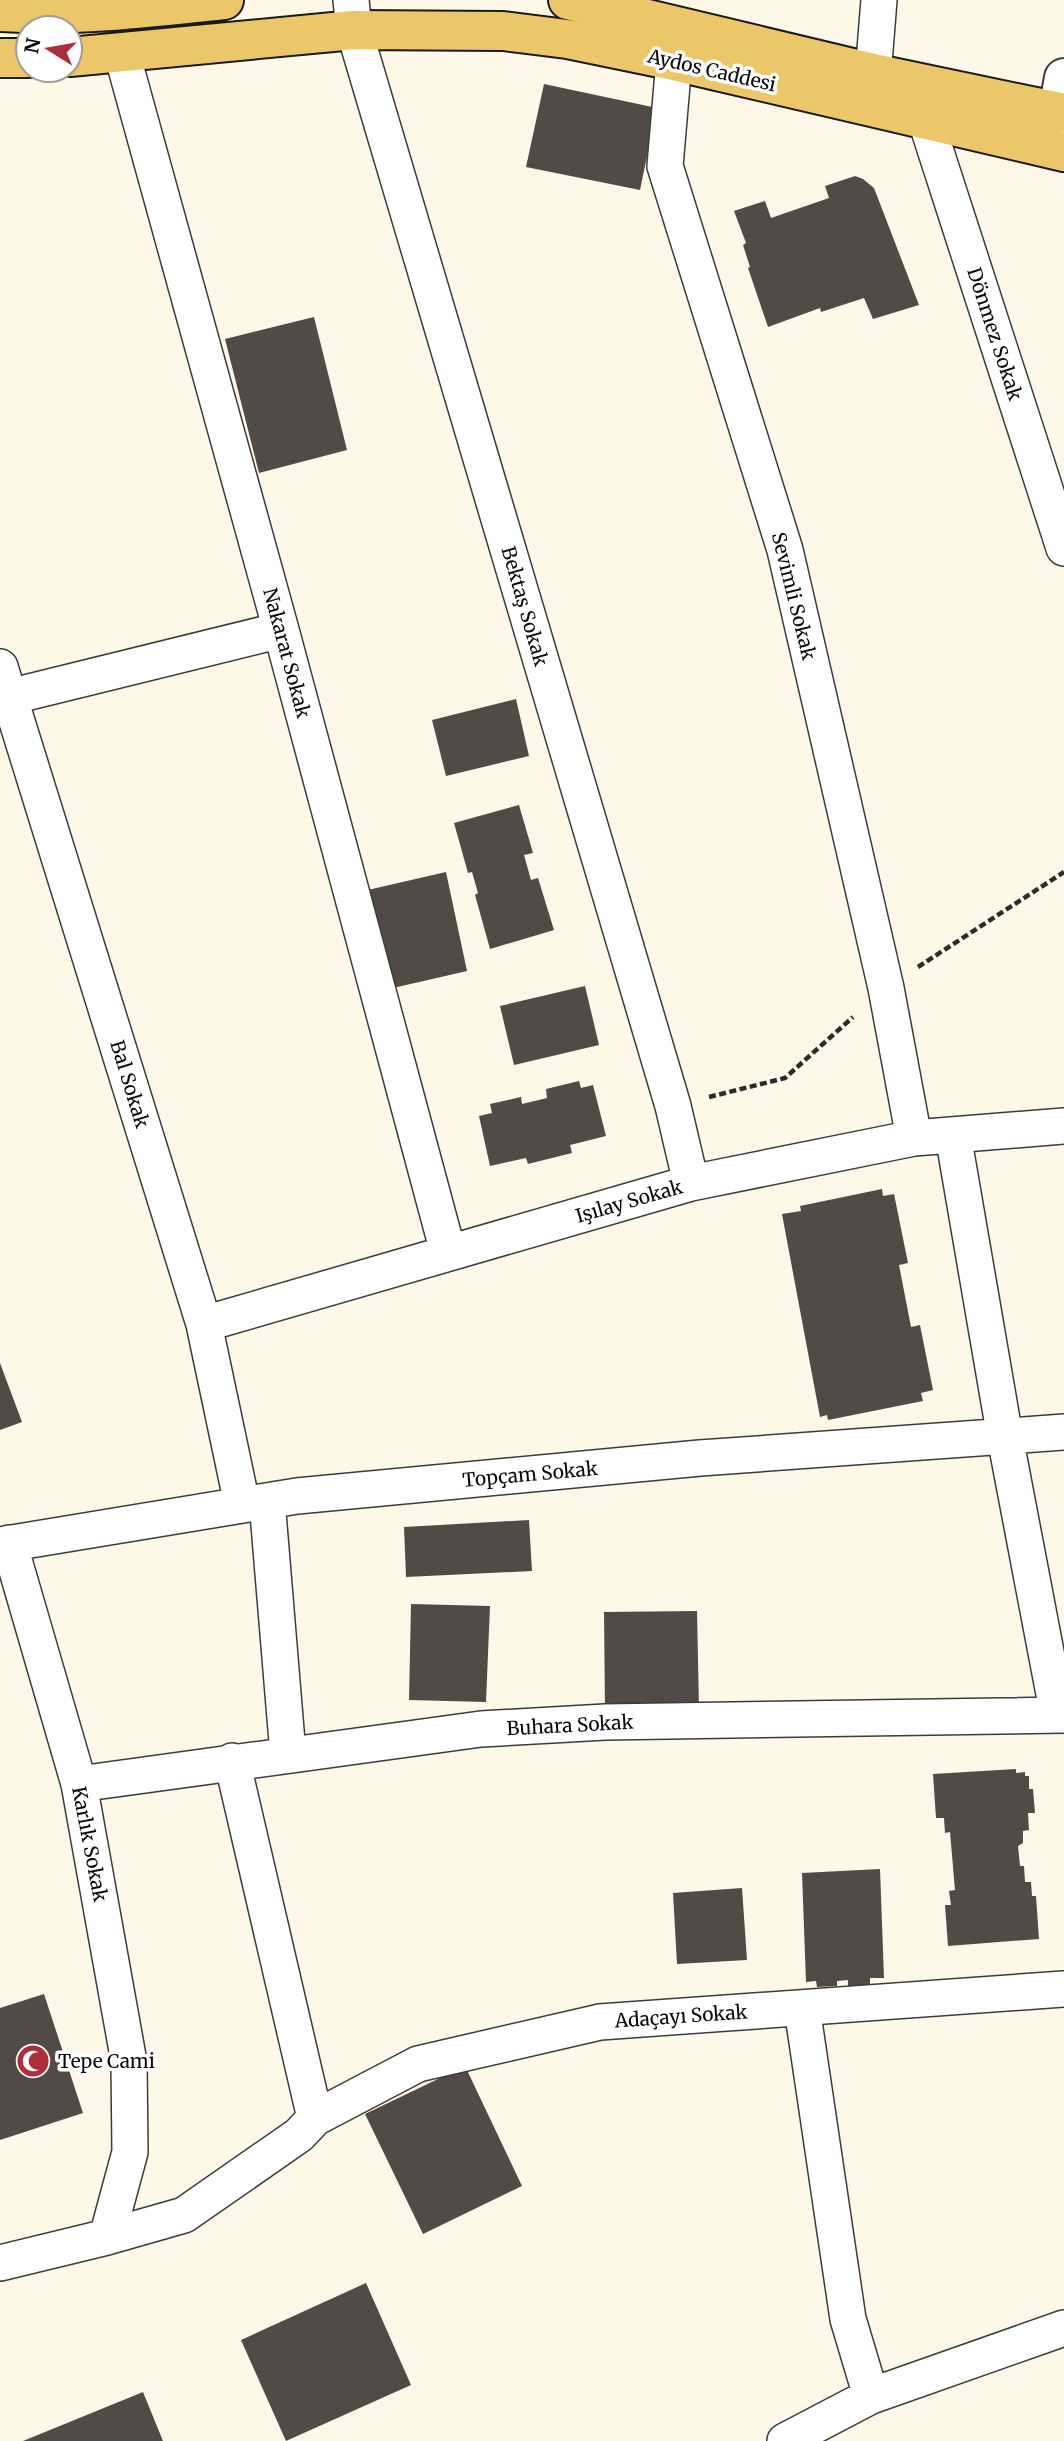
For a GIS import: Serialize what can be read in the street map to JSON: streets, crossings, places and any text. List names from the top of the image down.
{
  "streets": {
    "main road": ["Aydos Caddesi"],
    "street": [
      "Dönmez Sokak",
      "Sevimli Sokak",
      "Bektaş Sokak",
      "Nakarat Sokak",
      "Bal Sokak",
      "Işılay Sokak",
      "Topçam Sokak",
      "Buhara Sokak",
      "Karlık Sokak",
      "Adaçayı Sokak"
    ]
  },
  "crossings": [
    ["Aydos Caddesi", "Dönmez Sokak"],
    ["Aydos Caddesi", "Sevimli Sokak"],
    ["Aydos Caddesi", "Bektaş Sokak"],
    ["Aydos Caddesi", "Nakarat Sokak"],
    ["Sevimli Sokak", "Işılay Sokak"],
    ["Bektaş Sokak", "Işılay Sokak"],
    ["Nakarat Sokak", "Işılay Sokak"],
    ["Bal Sokak", "Işılay Sokak"],
    ["Bal Sokak", "Topçam Sokak"],
    ["Bal Sokak", "Buhara Sokak"],
    ["Topçam Sokak", "Karlık Sokak"],
    ["Buhara Sokak", "Karlık Sokak"],
    ["Karlık Sokak", "Adaçayı Sokak"]
  ],
  "places": {
    "mosque": ["Tepe Cami"]
  },
  "north": "left"
}
